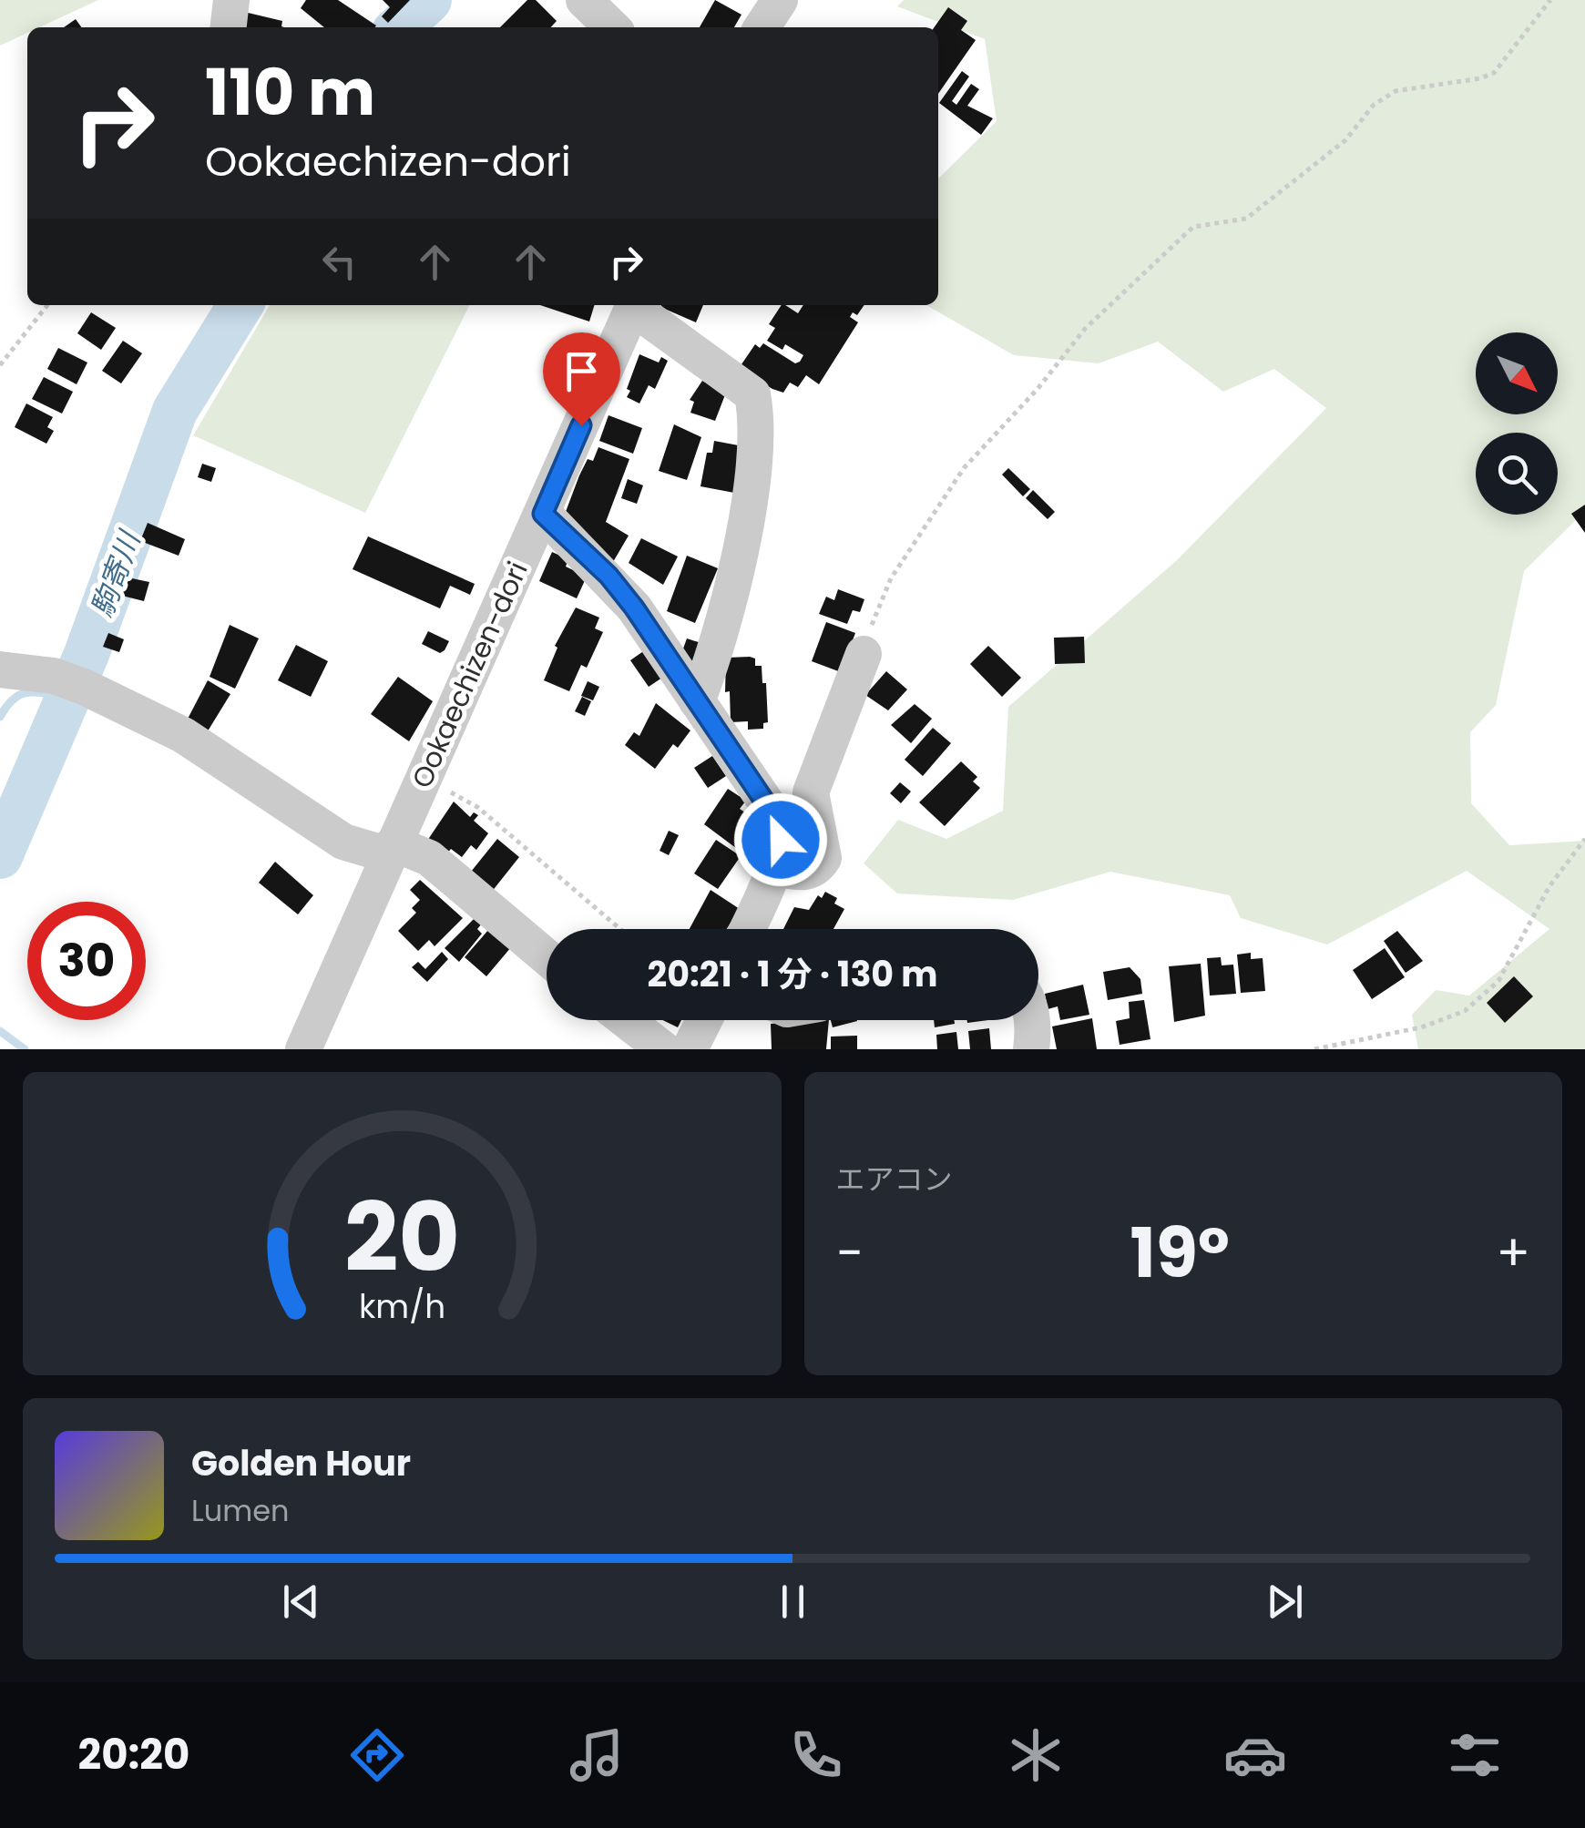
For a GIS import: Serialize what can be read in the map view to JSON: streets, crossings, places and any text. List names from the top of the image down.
{
  "streets": {
    "street": ["Ookaechizen-dori"]
  },
  "water": ["駒寄川"],
  "north": "bottom right",
  "page": {
    "turn": ["110 m", "Ookaechizen-dori"],
    "limit": "30",
    "trip": "20:21 · 1 分 · 130 m",
    "tile": "エアコン",
    "heat": ["−", "19°", "+"],
    "song": ["Golden Hour", "Lumen"],
    "tabs": "20:20",
    "gauge": ["20", "km/h"]
  }
}
